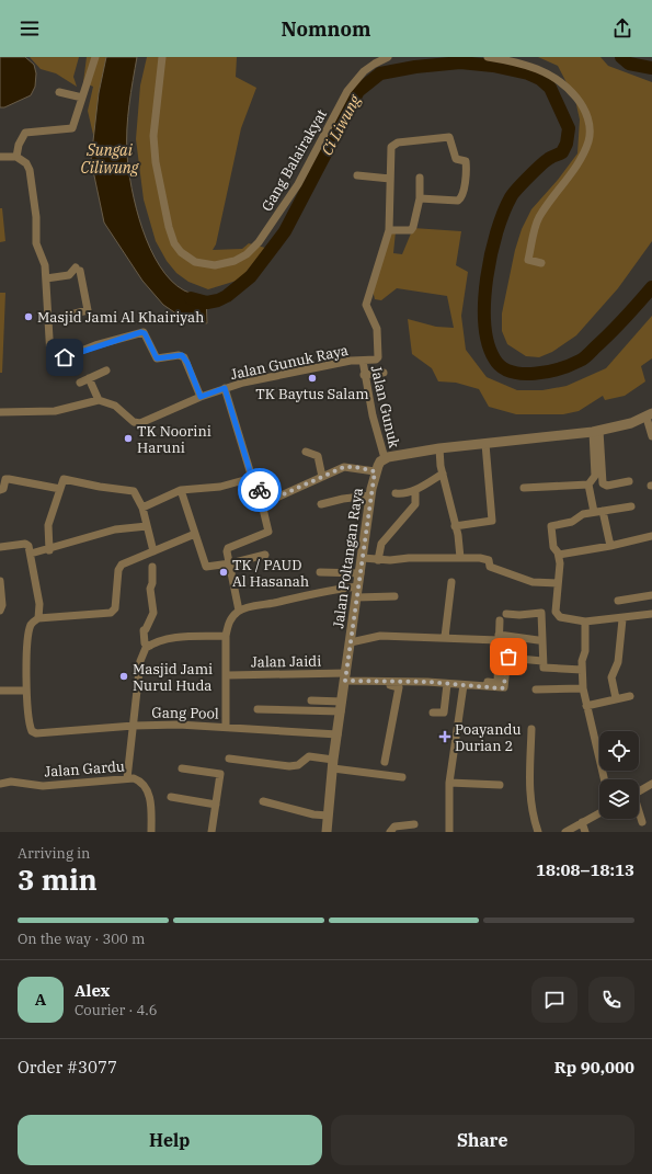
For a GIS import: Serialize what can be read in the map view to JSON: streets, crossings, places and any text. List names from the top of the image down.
{
  "streets": {
    "street": [
      "Gang Balairakyat",
      "Jalan Gunuk Raya",
      "Jalan Gunuk",
      "Jalan Poltangan Raya",
      "Jalan Jaidi",
      "Gang Pool",
      "Jalan Gardu"
    ]
  },
  "crossings": [
    ["Jalan Gunuk Raya", "Jalan Gunuk"],
    ["Jalan Gunuk", "Jalan Poltangan Raya"],
    ["Jalan Poltangan Raya", "Jalan Jaidi"],
    ["Jalan Poltangan Raya", "Gang Pool"]
  ],
  "water": ["Ci Liwung", "Sungai Ciliwung"],
  "places": {
    "other": [
      "Masjid Jami Al Khairiyah",
      "TK Baytus Salam",
      "TK Noorini Haruni",
      "TK / PAUD Al Hasanah",
      "Masjid Jami Nurul Huda"
    ],
    "health": ["Poayandu Durian 2"]
  },
  "page": {
    "header": "Nomnom",
    "heading": ["3 min", "Arriving in", "18:08–18:13"],
    "panel": [
      "Alex",
      "Courier · 4.6",
      "Order #3077",
      "Rp 90,000"
    ],
    "bar": "On the way · 300 m",
    "round": "A",
    "buttons": ["Help", "Share"]
  }
}
